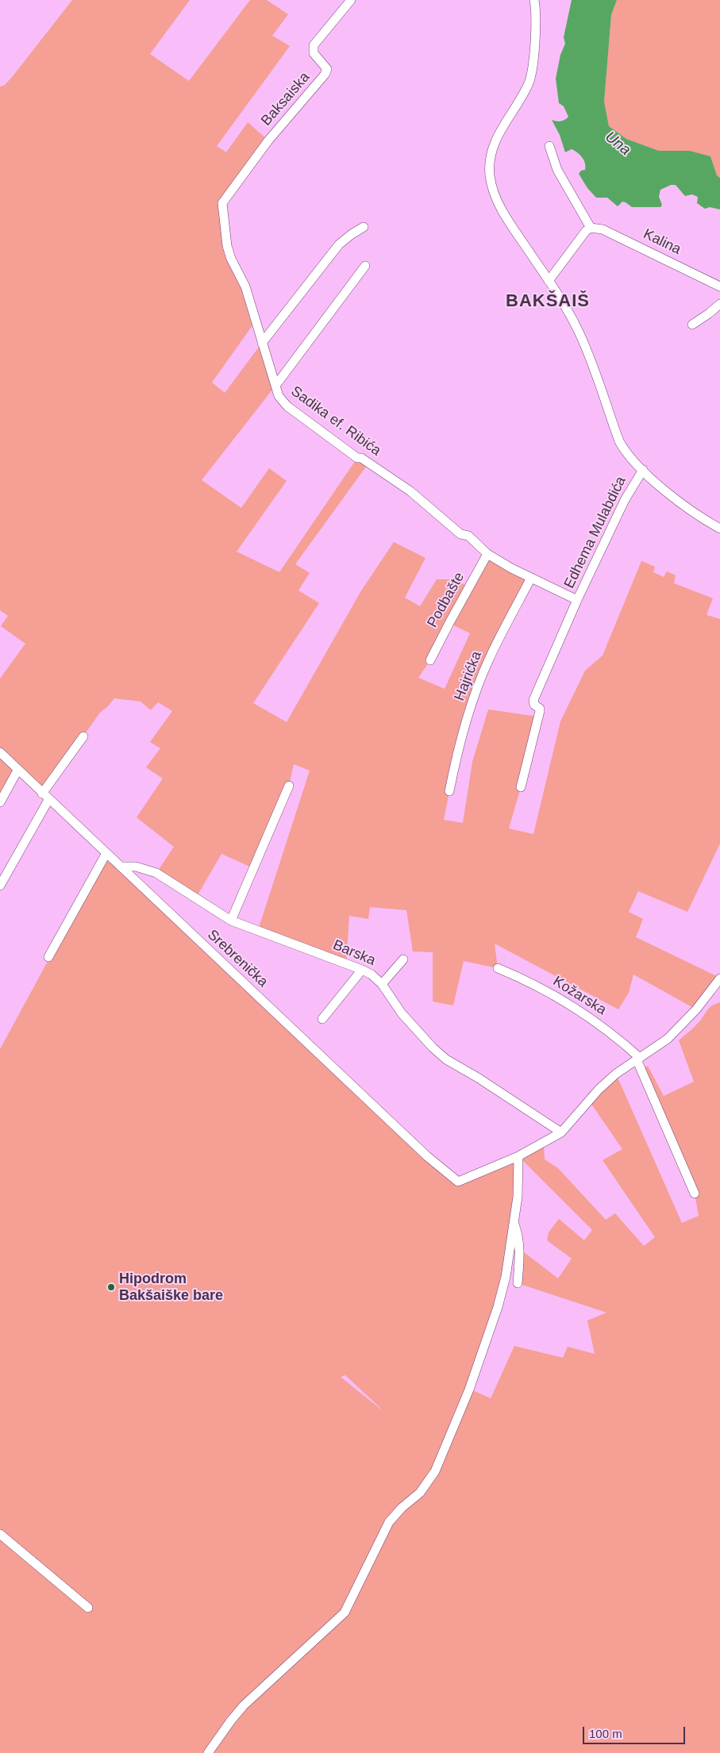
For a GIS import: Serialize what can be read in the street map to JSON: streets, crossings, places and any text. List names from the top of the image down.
{
  "streets": {
    "street": [
      "Baksaiska",
      "Kalina",
      "Sadika ef. Ribića",
      "Edhema Mulabdića",
      "Podbašte",
      "Hajrićka",
      "Barska",
      "Srebrenička",
      "Kožarska"
    ]
  },
  "crossings": [
    ["Baksaiska", "Sadika ef. Ribića"],
    ["Sadika ef. Ribića", "Edhema Mulabdića"],
    ["Sadika ef. Ribića", "Podbašte"],
    ["Sadika ef. Ribića", "Hajrićka"],
    ["Barska", "Srebrenička"]
  ],
  "districts": ["BAKŠAIŠ"],
  "water": ["Una"],
  "places": ["Hipodrom Bakšaiške bare"],
  "scale_bar": "100 m"
}
